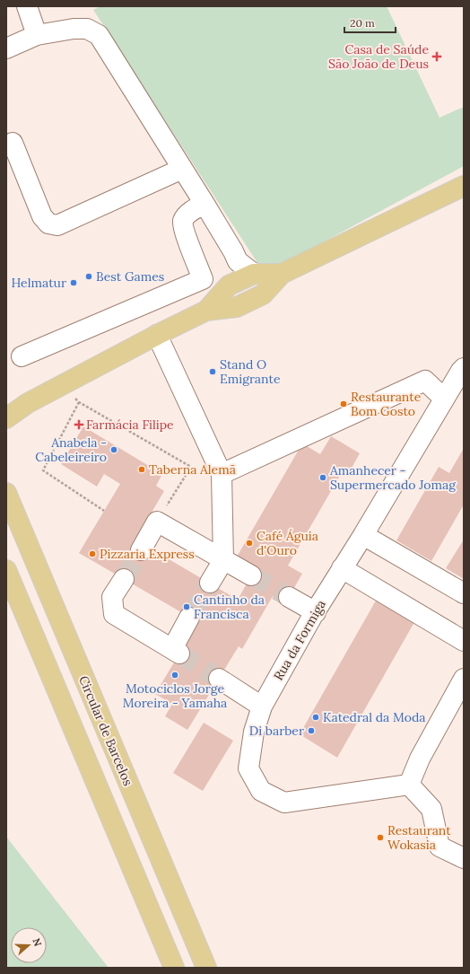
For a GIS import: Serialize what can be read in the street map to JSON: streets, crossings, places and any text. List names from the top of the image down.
{
  "streets": {
    "main road": ["Circular de Barcelos"],
    "street": ["Rua da Formiga"]
  },
  "places": {
    "health": ["Casa de Saúde São João de Deus", "Farmácia Filipe"],
    "other": [
      "Best Games",
      "Helmatur",
      "Stand O Emigrante",
      "Restaurante Bom Gosto",
      "Anabela - Cabeleireiro",
      "Taberna Alemã",
      "Amanhecer - Supermercado Jomag",
      "Café Águia d'Ouro",
      "Pizzaria Express",
      "Cantinho da Francisca",
      "Motociclos Jorge Moreira - Yamaha",
      "Katedral da Moda",
      "Di barber",
      "Restaurant Wokasia"
    ]
  },
  "scale_bar": "20 m",
  "north": "right"
}
